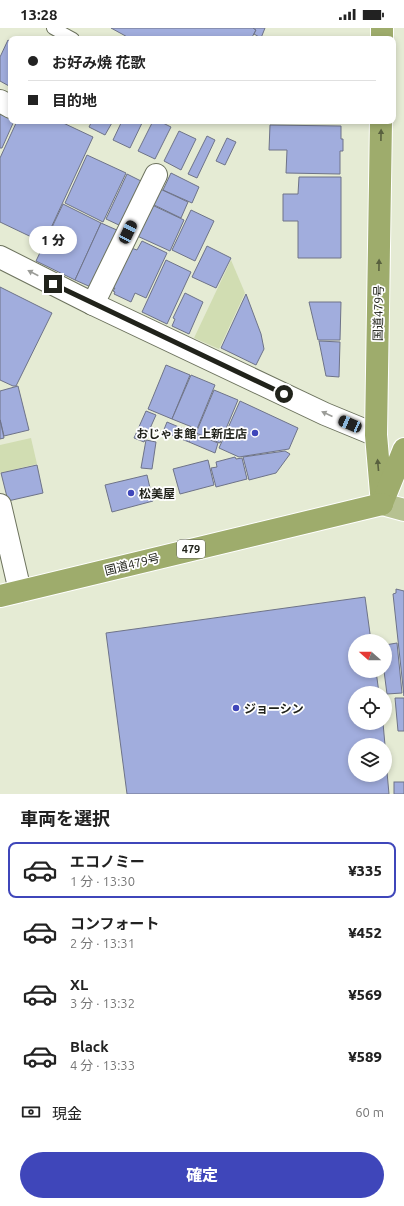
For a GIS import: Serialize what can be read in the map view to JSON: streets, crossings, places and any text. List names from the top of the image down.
{
  "streets": {
    "highway": ["国道479号", "479"]
  },
  "one_way": ["国道479号"],
  "places": ["おじゃま館 上新庄店", "松美屋", "ジョーシン"],
  "north": "left",
  "page": {
    "status": "13:28",
    "banner": ["お好み焼 花歌", "目的地"],
    "bubble": "1 分",
    "heading": "車両を選択",
    "list": [
      {
        "name": "エコノミー",
        "note": "1 分 · 13:30",
        "value": "¥335"
      },
      {
        "name": "コンフォート",
        "note": "2 分 · 13:31",
        "value": "¥452"
      },
      {
        "name": "XL",
        "note": "3 分 · 13:32",
        "value": "¥569"
      },
      {
        "name": "Black",
        "note": "4 分 · 13:33",
        "value": "¥589"
      }
    ],
    "pay": ["現金", "60 m"],
    "buttons": "確定"
  }
}
